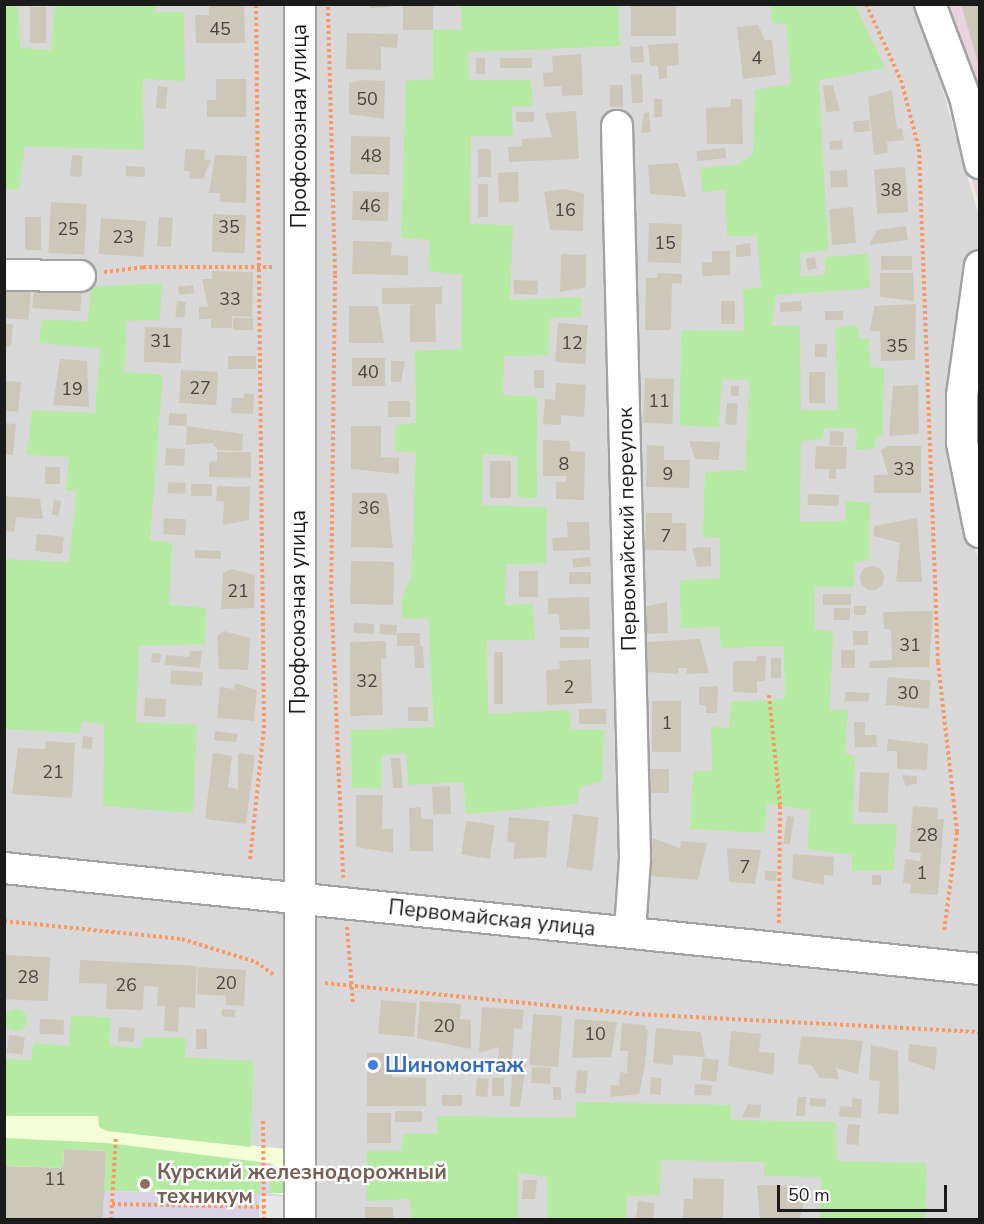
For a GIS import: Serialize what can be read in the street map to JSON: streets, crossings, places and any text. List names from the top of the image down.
{
  "streets": {
    "street": ["Профсоюзная улица", "Первомайский переулок", "Первомайская улица"]
  },
  "crossings": [
    ["Профсоюзная улица", "Первомайская улица"],
    ["Первомайский переулок", "Первомайская улица"]
  ],
  "places": ["Шиномонтаж", "Курский железнодорожный техникум"],
  "house_numbers": [
    "45",
    "4",
    "50",
    "48",
    "38",
    "46",
    "16",
    "35",
    "25",
    "23",
    "15",
    "33",
    "31",
    "12",
    "35",
    "40",
    "27",
    "19",
    "11",
    "8",
    "33",
    "9",
    "36",
    "7",
    "21",
    "31",
    "32",
    "2",
    "30",
    "1",
    "21",
    "28",
    "7",
    "1",
    "28",
    "20",
    "26",
    "20",
    "10",
    "11"
  ],
  "scale_bar": "50 m"
}
